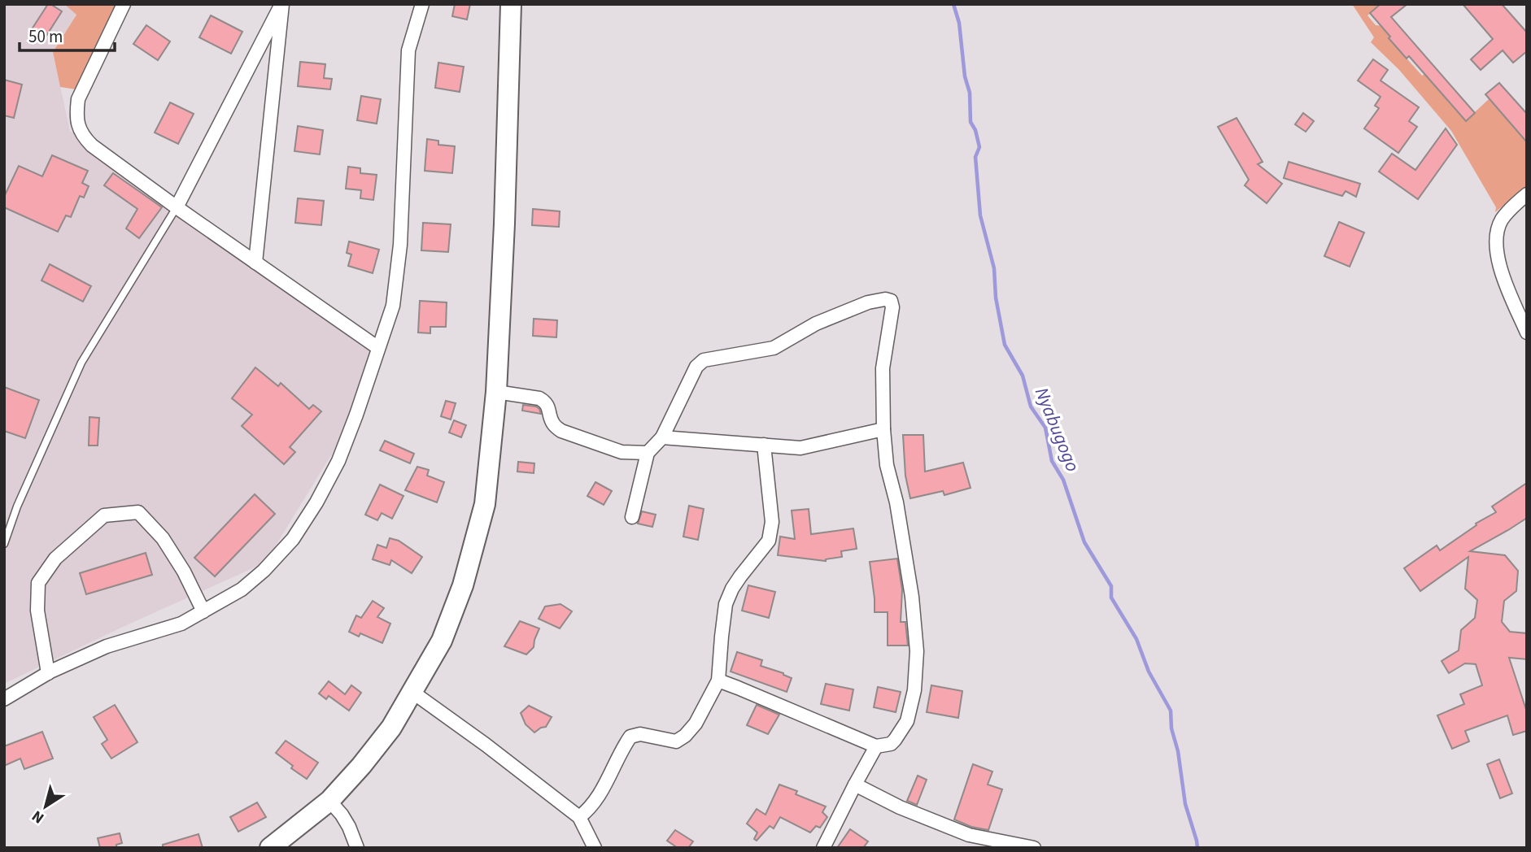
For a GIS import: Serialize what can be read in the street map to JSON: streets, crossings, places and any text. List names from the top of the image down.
{
  "water": ["Nyabugogo"],
  "scale_bar": "50 m",
  "north": "bottom left"
}
